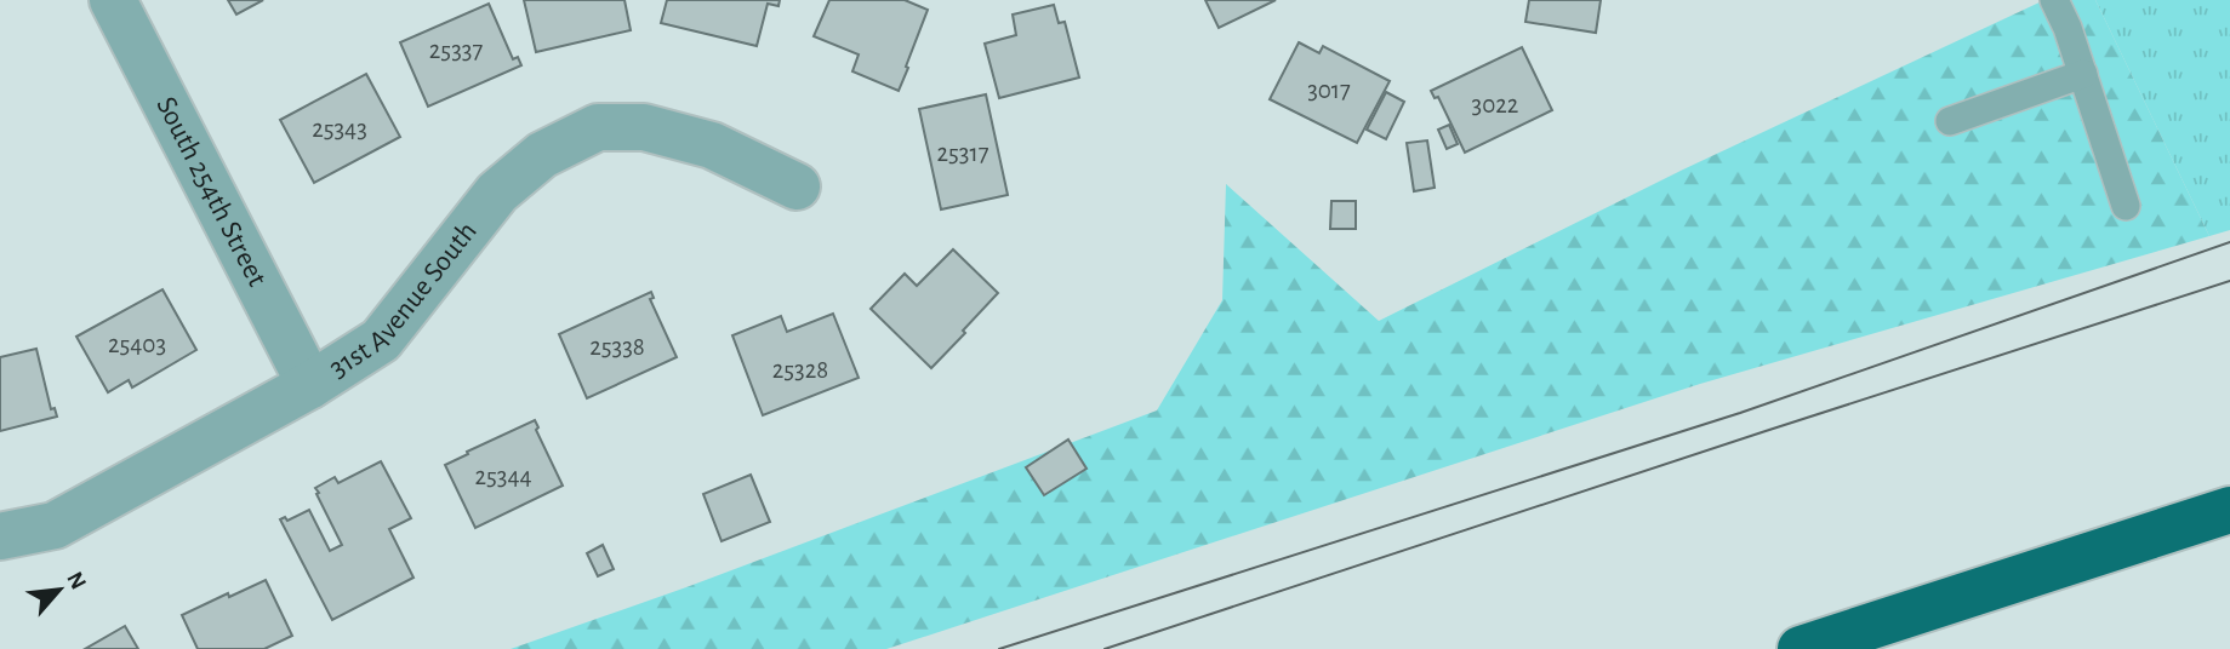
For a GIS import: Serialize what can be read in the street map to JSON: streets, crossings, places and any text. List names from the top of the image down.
{
  "streets": {
    "street": ["South 254th Street", "31st Avenue South"]
  },
  "crossings": [
    ["South 254th Street", "31st Avenue South"]
  ],
  "house_numbers": [
    "25337",
    "3017",
    "3022",
    "25343",
    "25317",
    "25403",
    "25338",
    "25328",
    "25344"
  ],
  "north": "top right"
}
